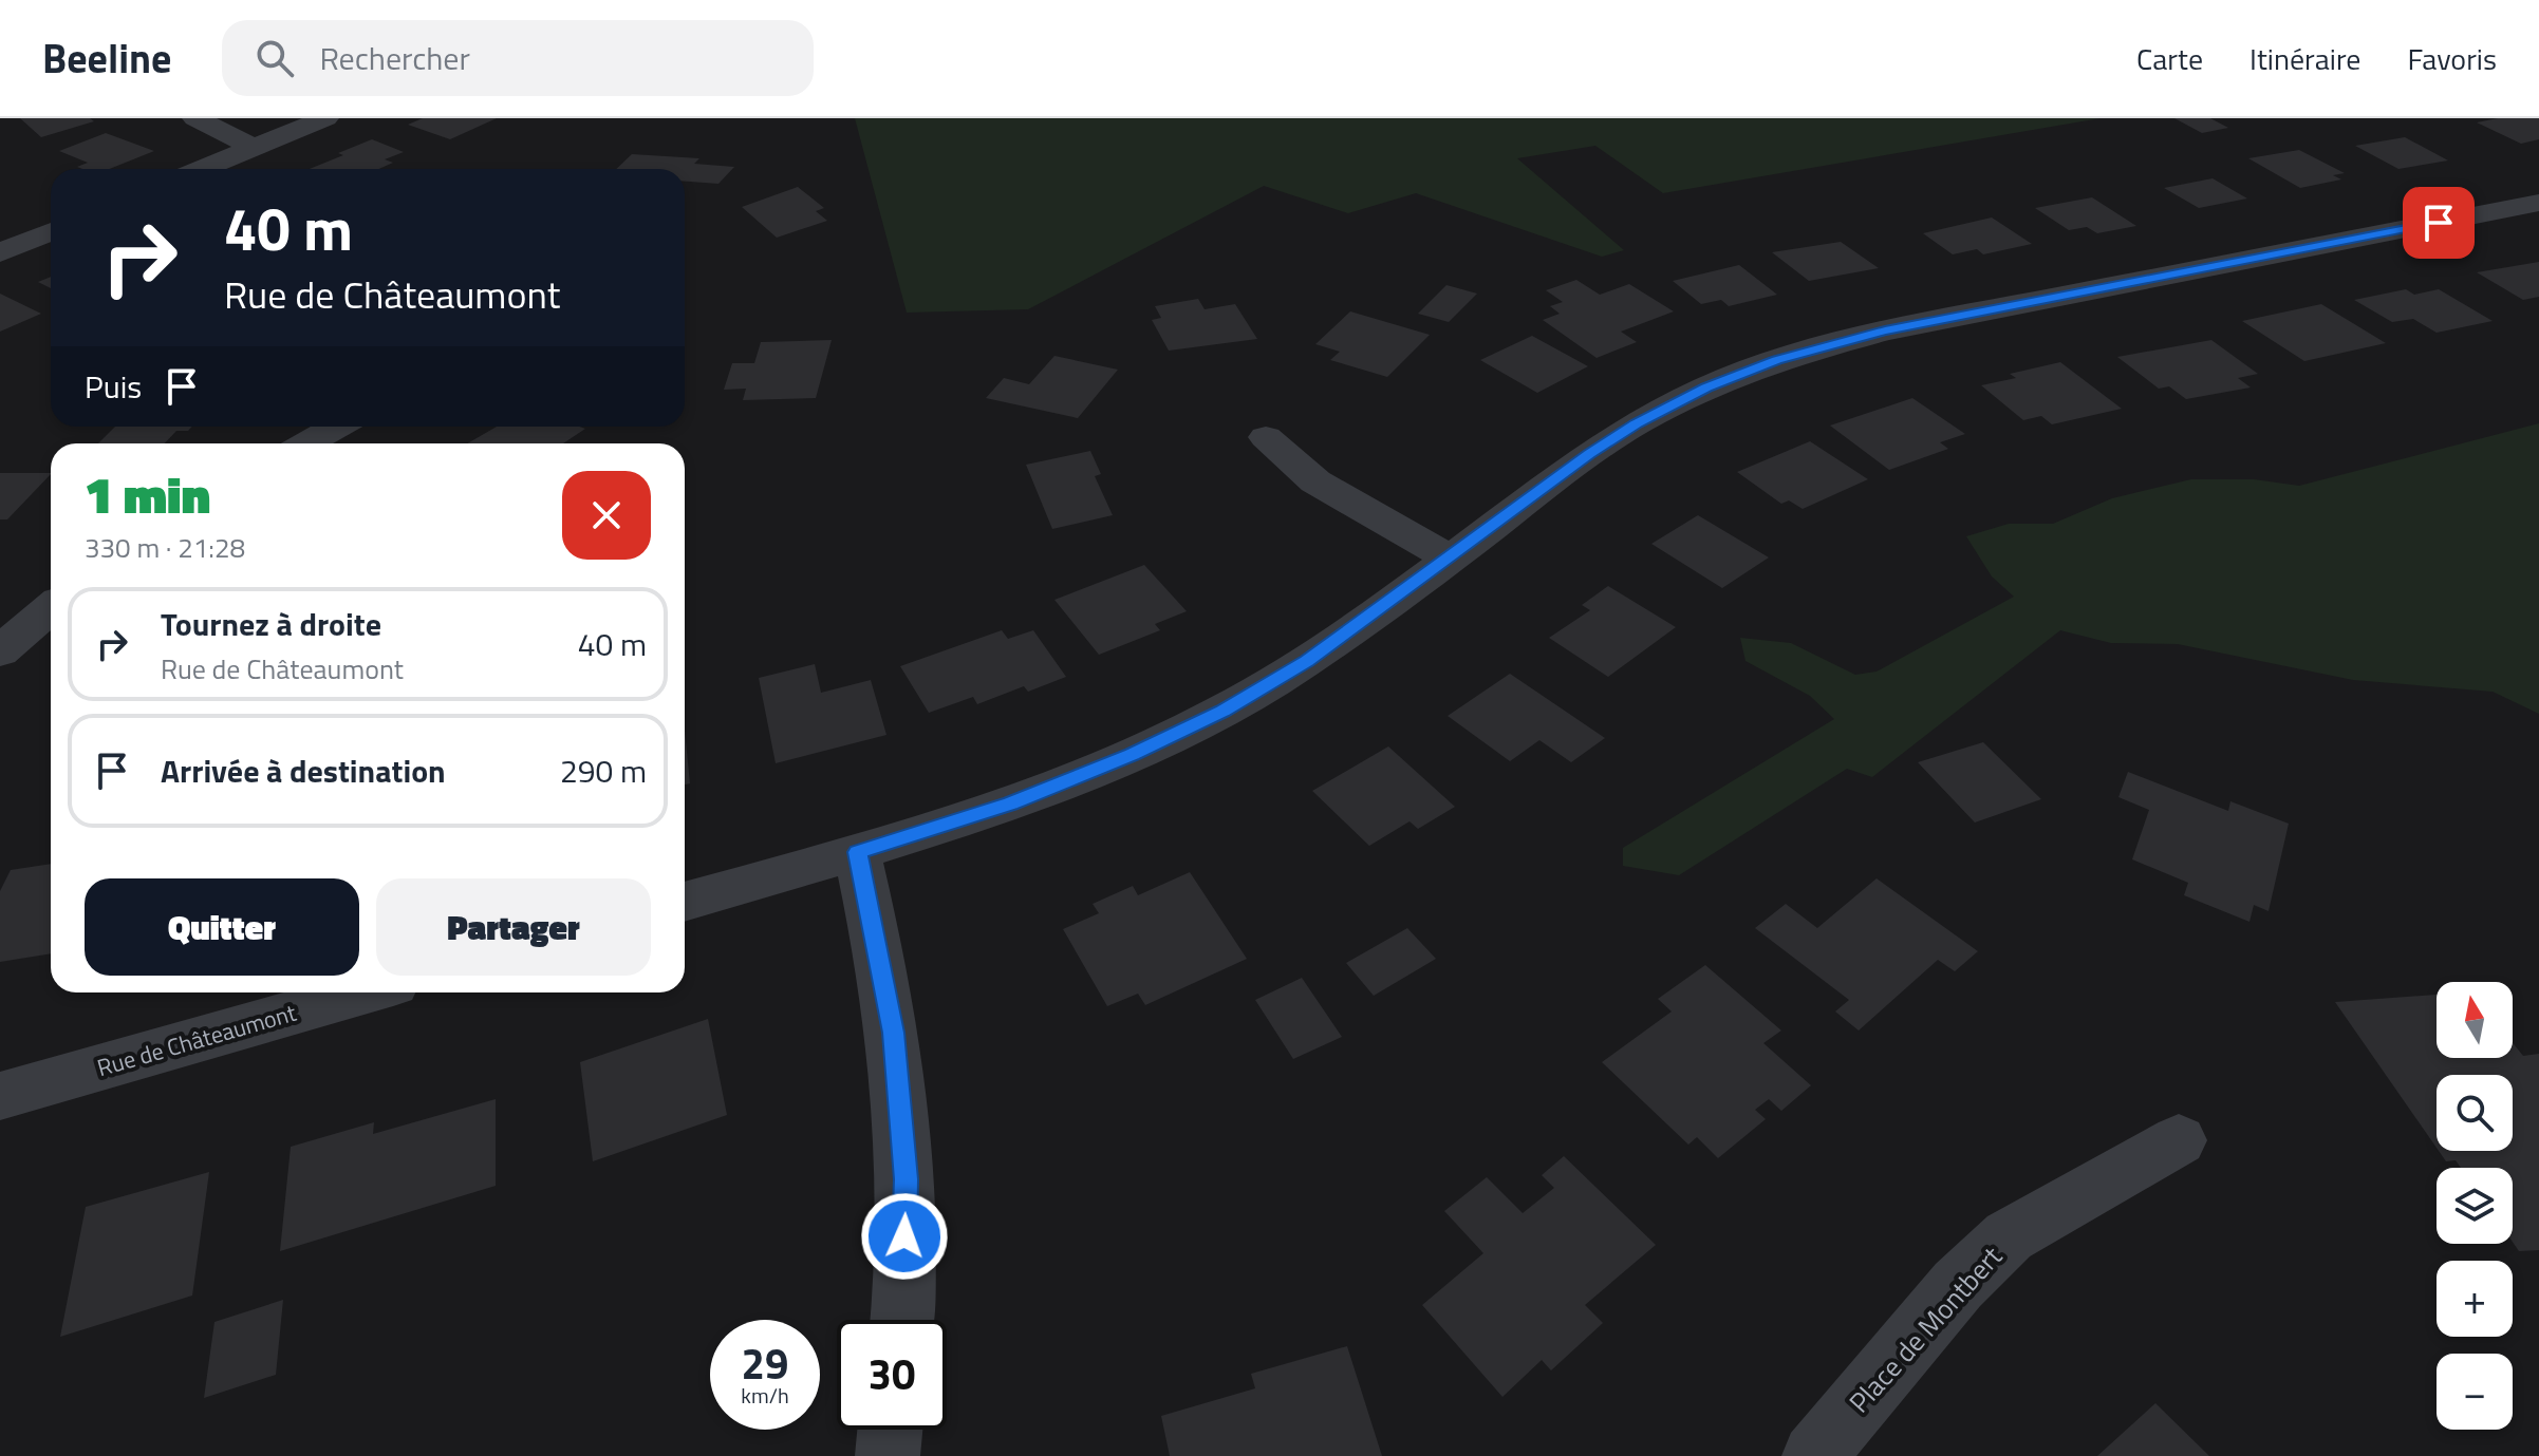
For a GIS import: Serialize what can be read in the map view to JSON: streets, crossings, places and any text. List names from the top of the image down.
{
  "streets": {
    "street": ["Rue de Châteaumont", "Place de Montbert"]
  },
  "north": "top",
  "page": {
    "header": "Beeline",
    "search": "Rechercher",
    "nav": ["Carte", "Itinéraire", "Favoris"],
    "turn": ["40 m", "Rue de Châteaumont"],
    "then": "Puis",
    "heading": ["1 min", "330 m · 21:28"],
    "list": [
      {
        "name": "Tournez à droite",
        "note": "Rue de Châteaumont",
        "value": "40 m"
      },
      {
        "name": "Arrivée à destination",
        "value": "290 m"
      }
    ],
    "buttons": ["Quitter", "Partager"],
    "map_buttons": ["+", "−"],
    "speed": "29 km/h",
    "limit": "30"
  }
}
